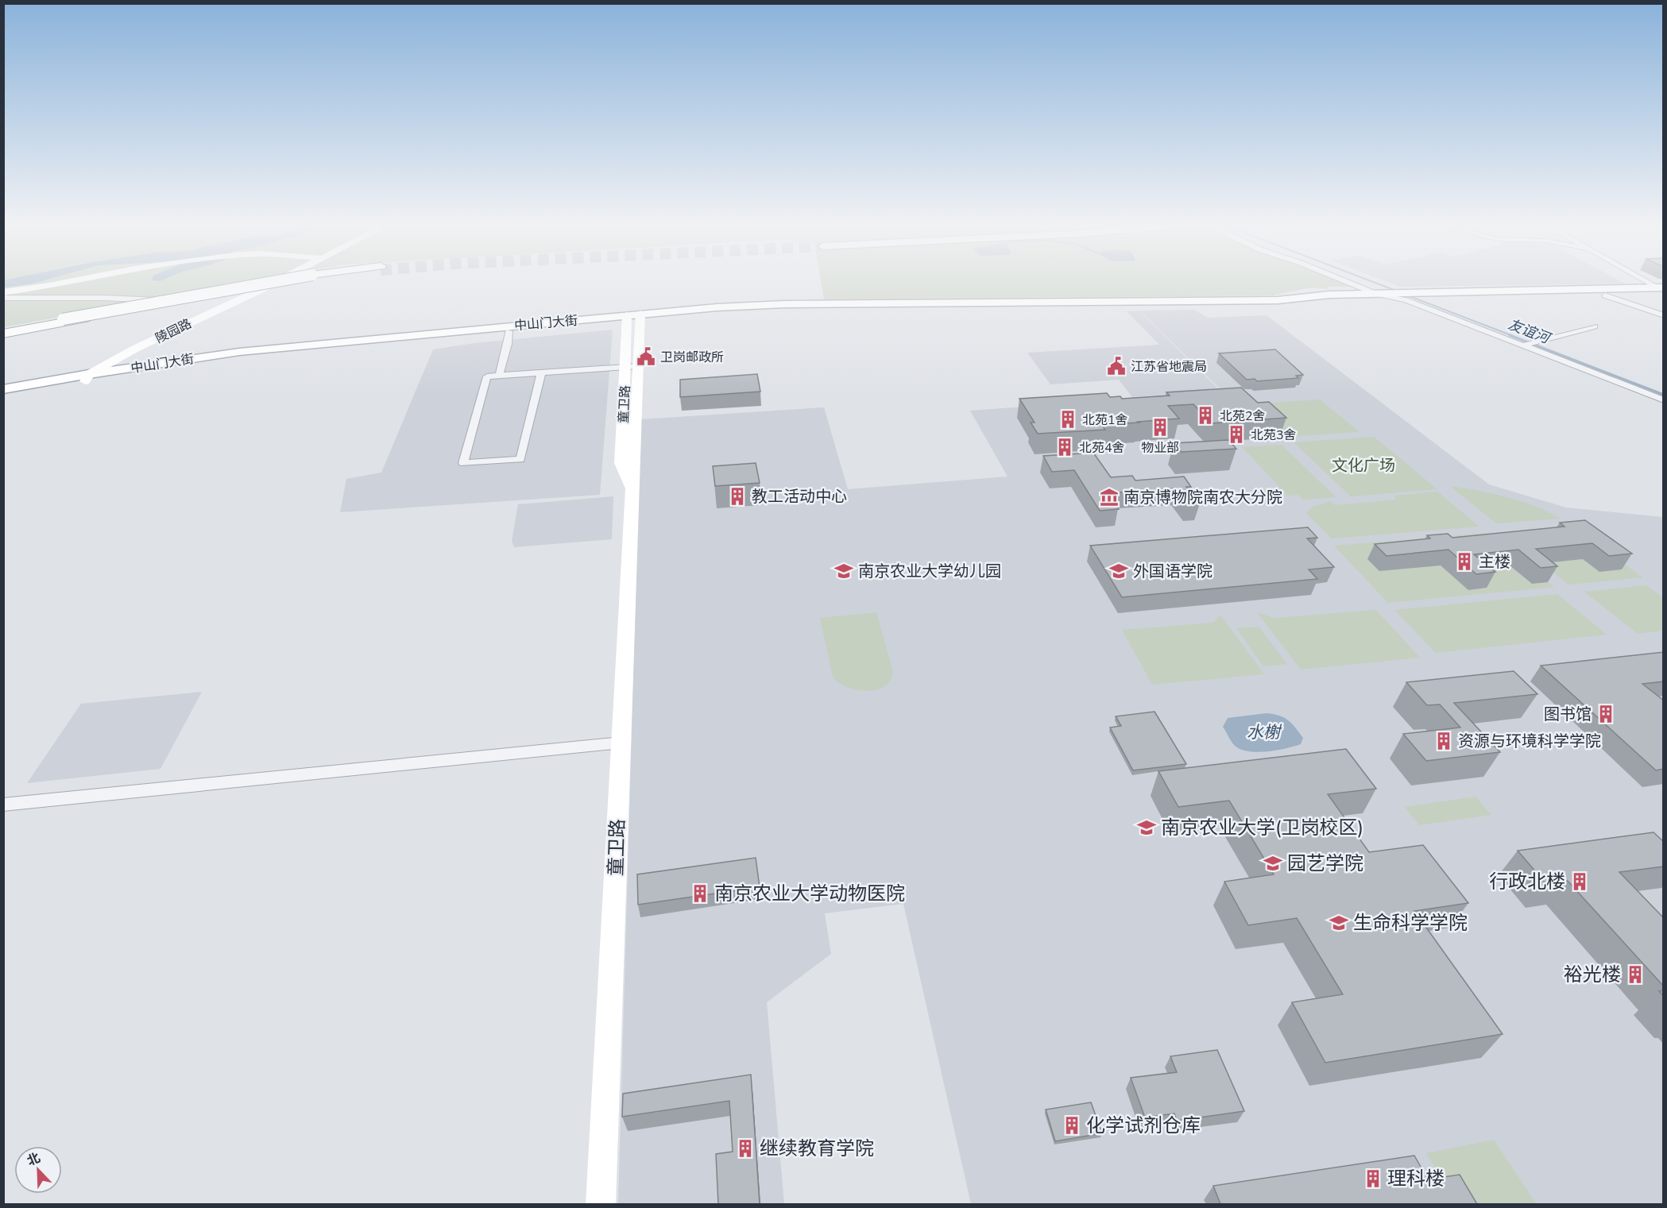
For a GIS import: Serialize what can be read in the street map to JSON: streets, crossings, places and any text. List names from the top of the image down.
{
  "streets": {
    "main road": ["中山门大街"],
    "street": ["陵园路", "童卫路"]
  },
  "crossings": [
    ["中山门大街", "陵园路"],
    ["中山门大街", "童卫路"]
  ],
  "water": ["友谊河", "水榭"],
  "parks": ["文化广场"],
  "places": {
    "public building": ["卫岗邮政所", "江苏省地震局"],
    "building": [
      "北苑2舍",
      "北苑1舍",
      "物业部",
      "北苑3舍",
      "北苑4舍",
      "教工活动中心",
      "主楼",
      "图书馆",
      "资源与环境科学学院",
      "行政北楼",
      "南京农业大学动物医院",
      "裕光楼",
      "化学试剂仓库",
      "继续教育学院",
      "理科楼"
    ],
    "museum": ["南京博物院南农大分院"],
    "school or university": [
      "南京农业大学幼儿园",
      "外国语学院",
      "南京农业大学(卫岗校区)",
      "园艺学院",
      "生命科学学院"
    ]
  },
  "north": "top left"
}
